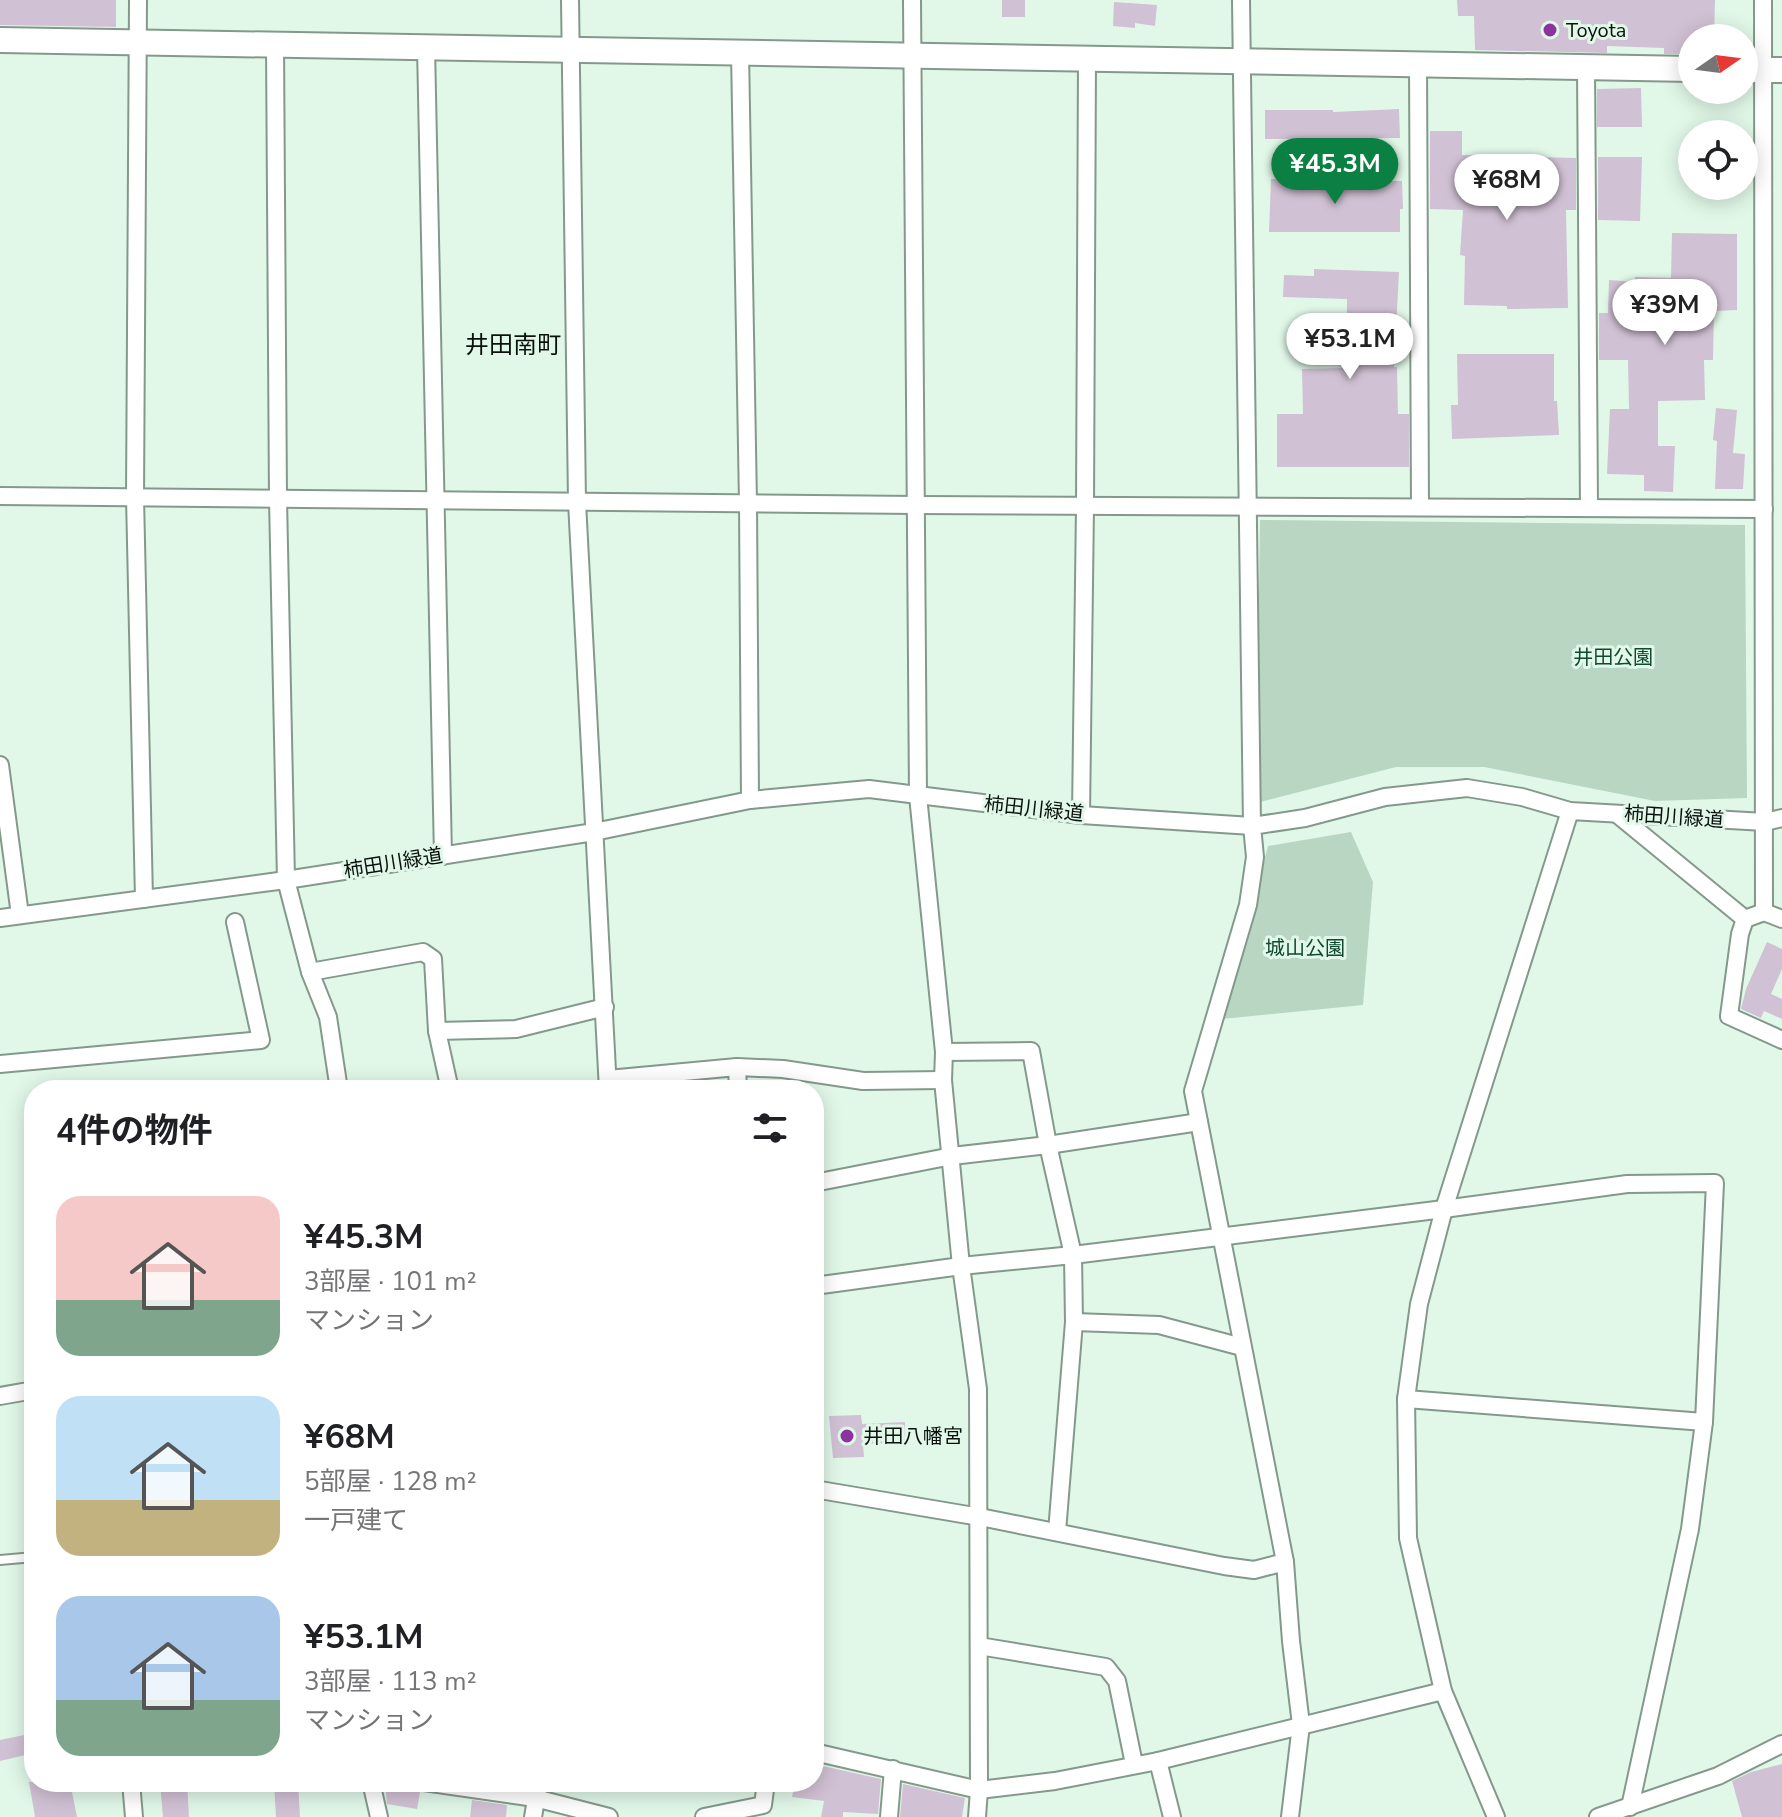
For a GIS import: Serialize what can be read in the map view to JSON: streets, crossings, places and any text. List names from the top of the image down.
{
  "streets": {
    "street": ["柿田川緑道"]
  },
  "districts": ["井田南町"],
  "parks": ["井田公園", "城山公園"],
  "places": ["Toyota", "井田八幡宮"],
  "north": "right",
  "page": {
    "price": [
      "¥45.3M",
      "¥68M",
      "¥39M",
      "¥53.1M"
    ],
    "heading": "4件の物件",
    "list": [
      {
        "name": "¥45.3M",
        "note": "3部屋 · 101 m² · マンション"
      },
      {
        "name": "¥68M",
        "note": "5部屋 · 128 m² · 一戸建て"
      },
      {
        "name": "¥53.1M",
        "note": "3部屋 · 113 m² · マンション"
      }
    ]
  }
}
